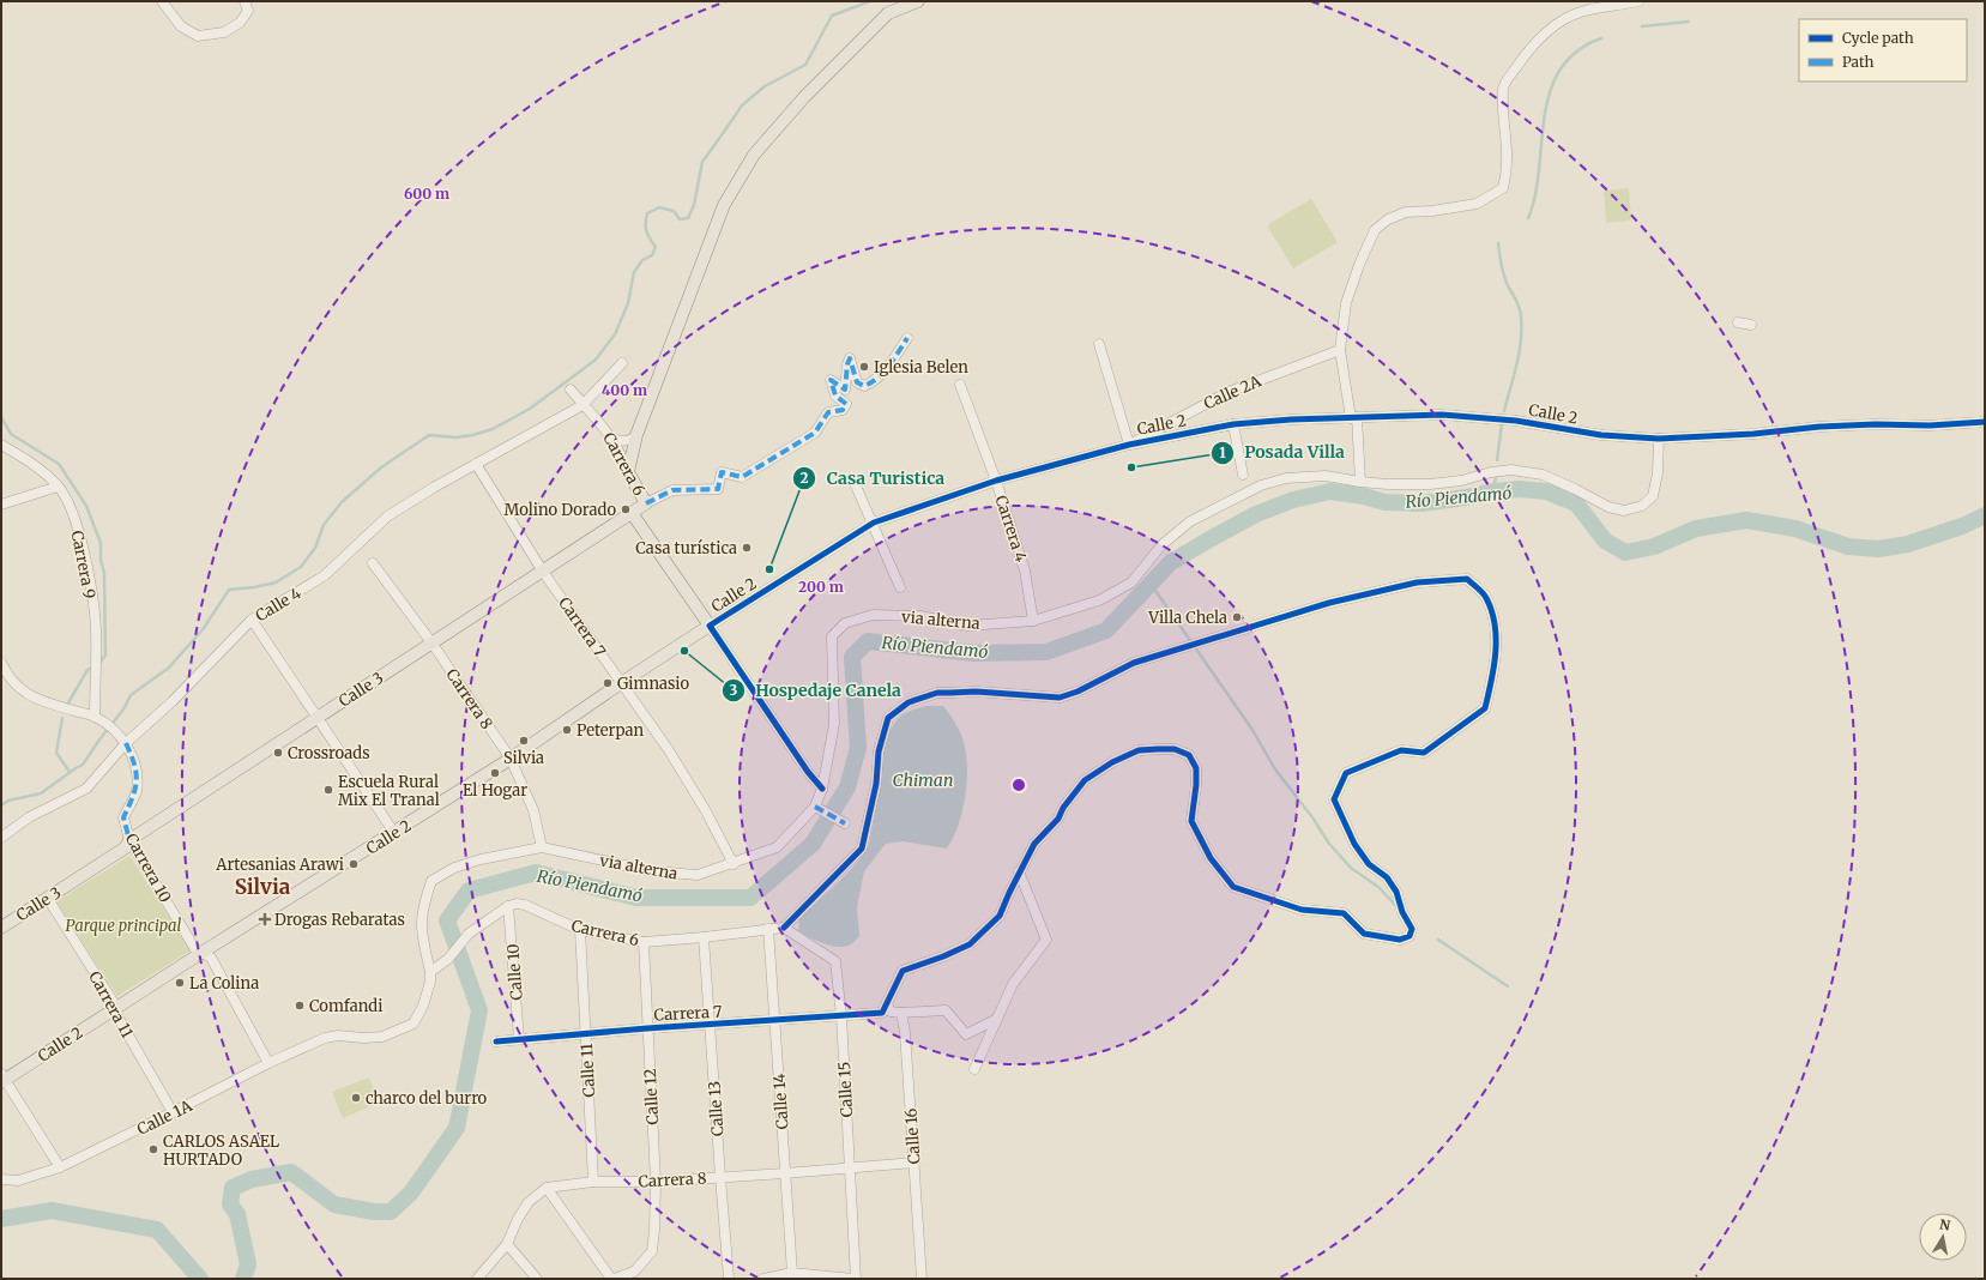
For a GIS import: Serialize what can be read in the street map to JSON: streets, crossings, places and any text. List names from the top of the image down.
{
  "streets": {
    "main road": ["Calle 2", "Carrera 6", "Calle 3"],
    "street": [
      "Calle 2A",
      "Carrera 4",
      "Carrera 9",
      "Calle 4",
      "via alterna",
      "Carrera 7",
      "Carrera 8",
      "Carrera 10",
      "Calle 10",
      "Carrera 11",
      "Calle 11",
      "Calle 15",
      "Calle 12",
      "Calle 14",
      "Calle 13",
      "Calle 1A",
      "Calle 16"
    ]
  },
  "crossings": [
    ["Calle 2A", "Calle 2"],
    ["Calle 2", "Carrera 6"],
    ["Calle 2", "Carrera 4"],
    ["Calle 2", "via alterna"],
    ["Calle 2", "Carrera 7"],
    ["Calle 2", "Carrera 8"],
    ["Calle 2", "Carrera 10"],
    ["Calle 2", "Carrera 11"],
    ["Carrera 6", "Calle 4"],
    ["Carrera 6", "via alterna"],
    ["Carrera 6", "Calle 3"],
    ["Carrera 6", "Calle 10"],
    ["Carrera 6", "Calle 11"],
    ["Carrera 6", "Calle 15"],
    ["Carrera 6", "Calle 12"],
    ["Carrera 6", "Calle 14"],
    ["Carrera 6", "Calle 13"],
    ["Carrera 4", "via alterna"],
    ["Carrera 9", "Carrera 10"],
    ["Calle 4", "Carrera 7"],
    ["Calle 4", "Carrera 10"],
    ["via alterna", "Carrera 7"],
    ["via alterna", "Carrera 8"],
    ["via alterna", "Calle 1A"],
    ["Carrera 7", "Calle 3"],
    ["Carrera 7", "Calle 10"],
    ["Carrera 7", "Calle 11"],
    ["Carrera 7", "Calle 15"],
    ["Carrera 7", "Calle 12"],
    ["Carrera 7", "Calle 14"],
    ["Carrera 7", "Calle 13"],
    ["Calle 3", "Carrera 8"],
    ["Calle 3", "Carrera 10"],
    ["Calle 3", "Carrera 11"],
    ["Carrera 8", "Calle 11"],
    ["Carrera 8", "Calle 15"],
    ["Carrera 8", "Calle 12"],
    ["Carrera 8", "Calle 14"],
    ["Carrera 8", "Calle 13"],
    ["Carrera 8", "Calle 16"],
    ["Carrera 10", "Calle 1A"],
    ["Carrera 11", "Calle 1A"]
  ],
  "districts": ["Silvia"],
  "water": ["Río Piendamó", "Chiman"],
  "parks": ["Parque principal"],
  "places": {
    "other": [
      "Iglesia Belen",
      "Posada Villa",
      "Molino Dorado",
      "Casa turística",
      "Casa Turistica",
      "Villa Chela",
      "Hospedaje Canela",
      "Gimnasio",
      "Peterpan",
      "Silvia",
      "Crossroads",
      "El Hogar",
      "Escuela Rural Mix El Tranal",
      "Artesanias Arawi",
      "La Colina",
      "Comfandi",
      "charco del burro",
      "CARLOS ASAEL HURTADO"
    ],
    "health": ["Drogas Rebaratas"]
  },
  "legend": ["Cycle path", "Path"],
  "north": "top",
  "rings": ["600 m", "400 m", "200 m"]
}
